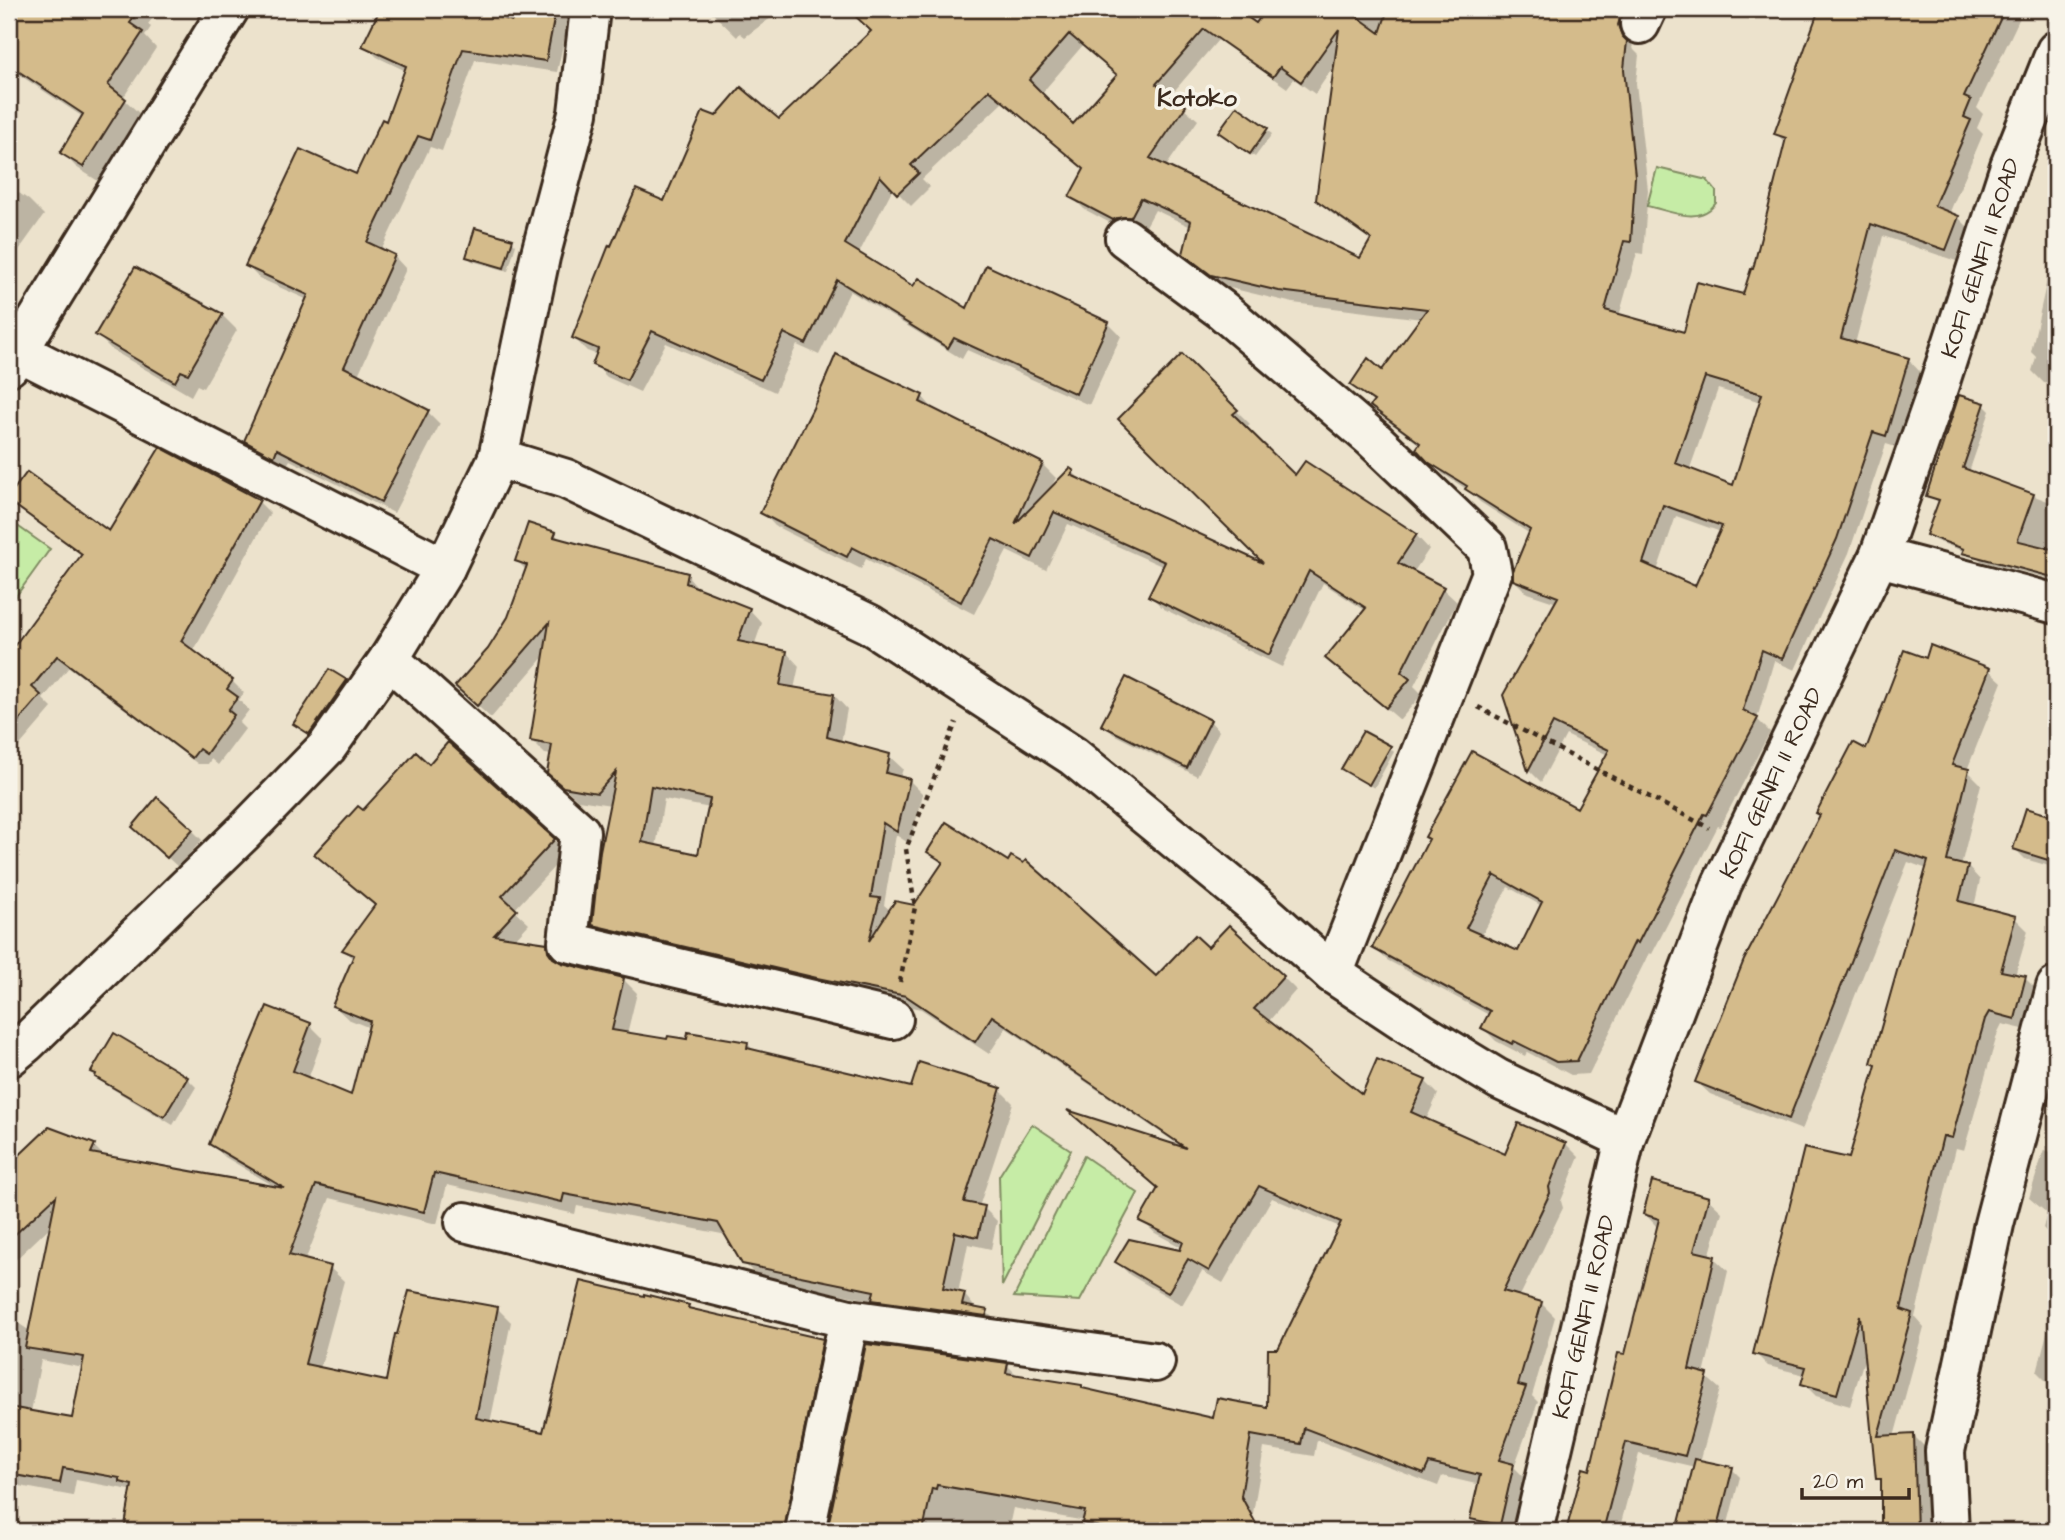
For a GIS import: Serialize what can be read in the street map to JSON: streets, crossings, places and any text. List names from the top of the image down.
{
  "streets": {
    "street": ["KOFI GENFI II ROAD"]
  },
  "districts": ["Kotoko"],
  "scale_bar": "20 m"
}
